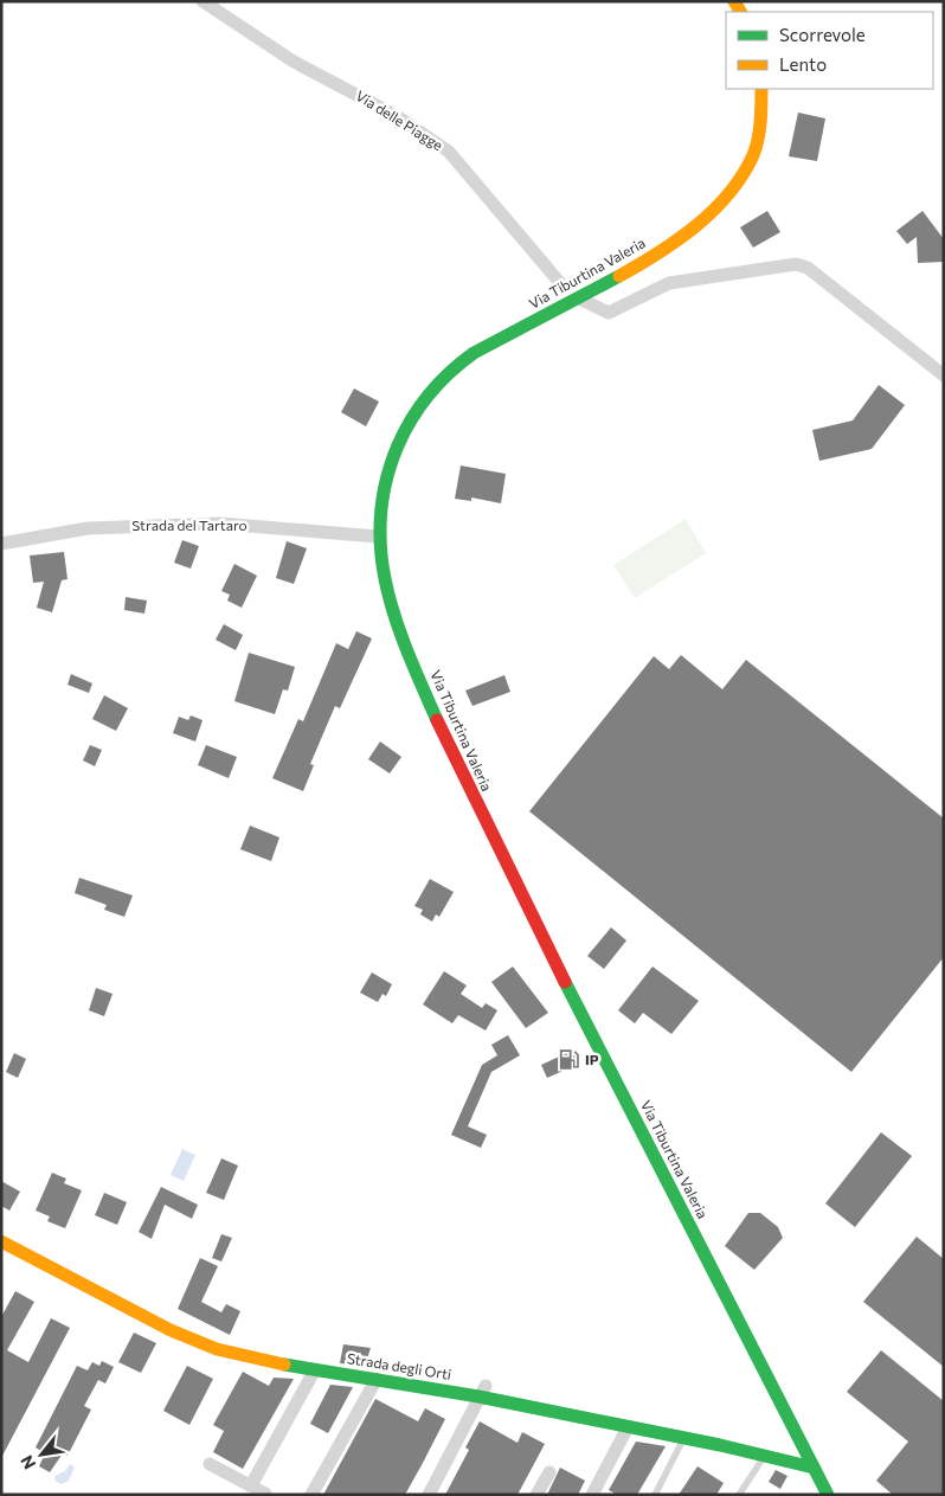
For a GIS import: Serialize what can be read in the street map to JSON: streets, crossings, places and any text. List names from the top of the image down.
{
  "streets": {
    "main road": ["Via Tiburtina Valeria", "Strada degli Orti"],
    "street": ["Via delle Piagge", "Strada del Tartaro"]
  },
  "crossings": [
    ["Via Tiburtina Valeria", "Strada del Tartaro"],
    ["Via Tiburtina Valeria", "Strada degli Orti"]
  ],
  "places": {
    "fuel station": ["IP"]
  },
  "legend": ["Scorrevole", "Lento"],
  "north": "bottom left"
}
